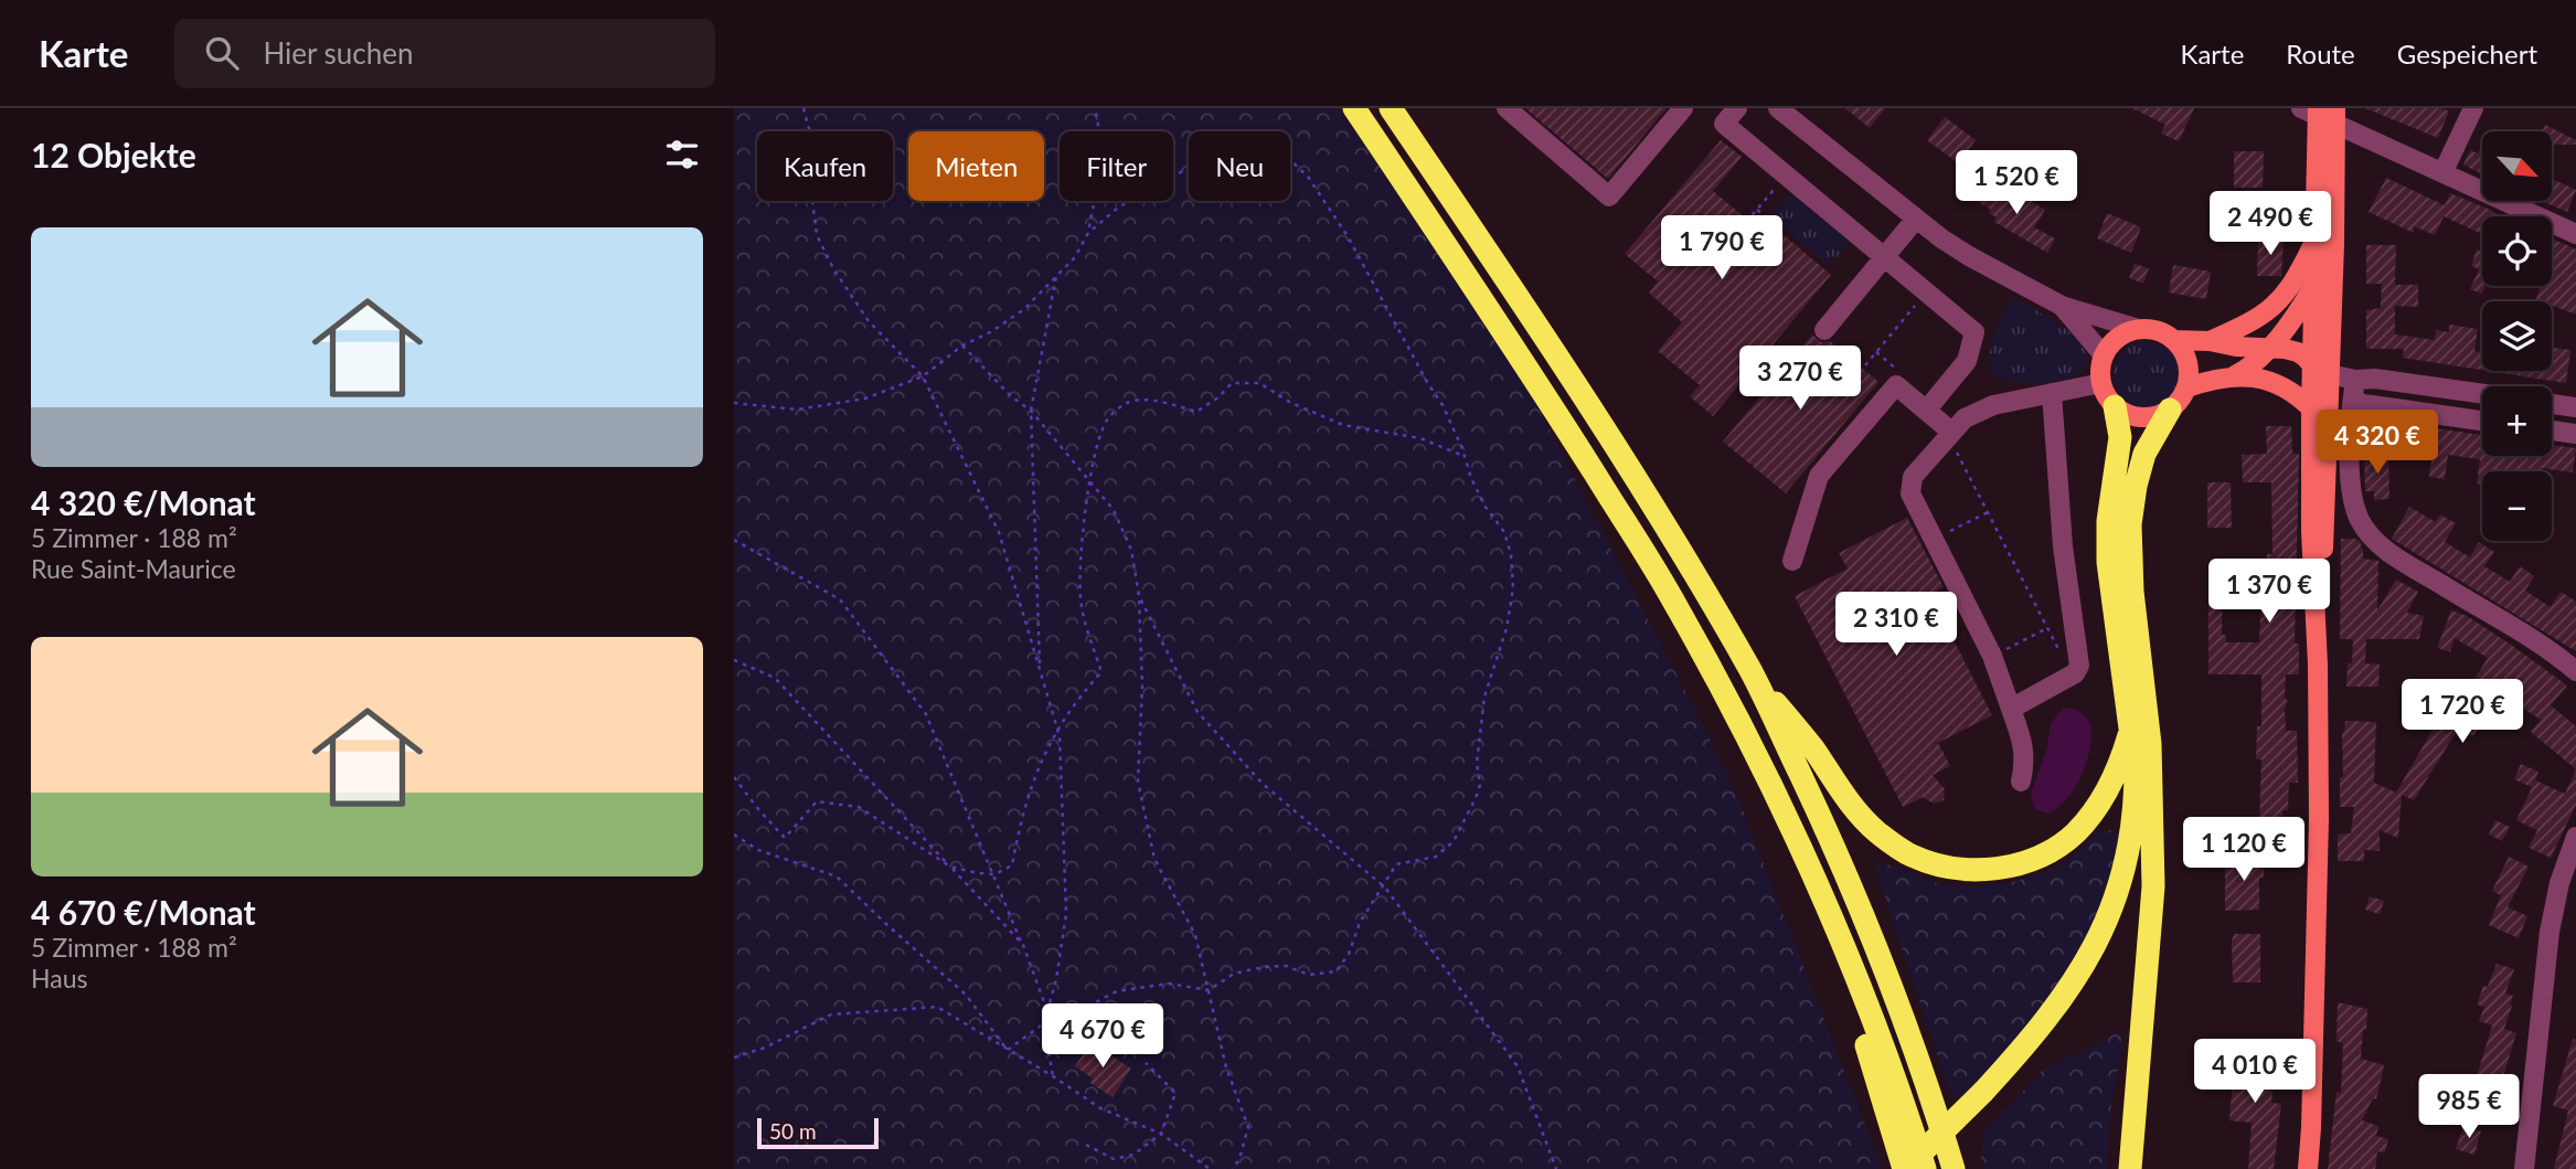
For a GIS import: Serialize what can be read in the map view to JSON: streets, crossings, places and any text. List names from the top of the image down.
{
  "scale_bar": "50 m",
  "north": "bottom right",
  "page": {
    "header": "Karte",
    "search": "Hier suchen",
    "nav": ["Karte", "Route", "Gespeichert"],
    "heading": "12 Objekte",
    "map_buttons": ["+", "−"],
    "chip": [
      "Kaufen",
      "Mieten",
      "Filter",
      "Neu"
    ],
    "price": [
      "1 520 €",
      "2 490 €",
      "1 790 €",
      "3 270 €",
      "4 320 €",
      "1 370 €",
      "2 310 €",
      "1 720 €",
      "1 120 €",
      "4 670 €",
      "4 010 €",
      "985 €"
    ],
    "list": [
      {
        "name": "4 320 €/Monat",
        "note": "5 Zimmer · 188 m² · Rue Saint-Maurice"
      },
      {
        "name": "4 670 €/Monat",
        "note": "5 Zimmer · 188 m² · Haus"
      }
    ],
    "scale": "50 m"
  }
}
